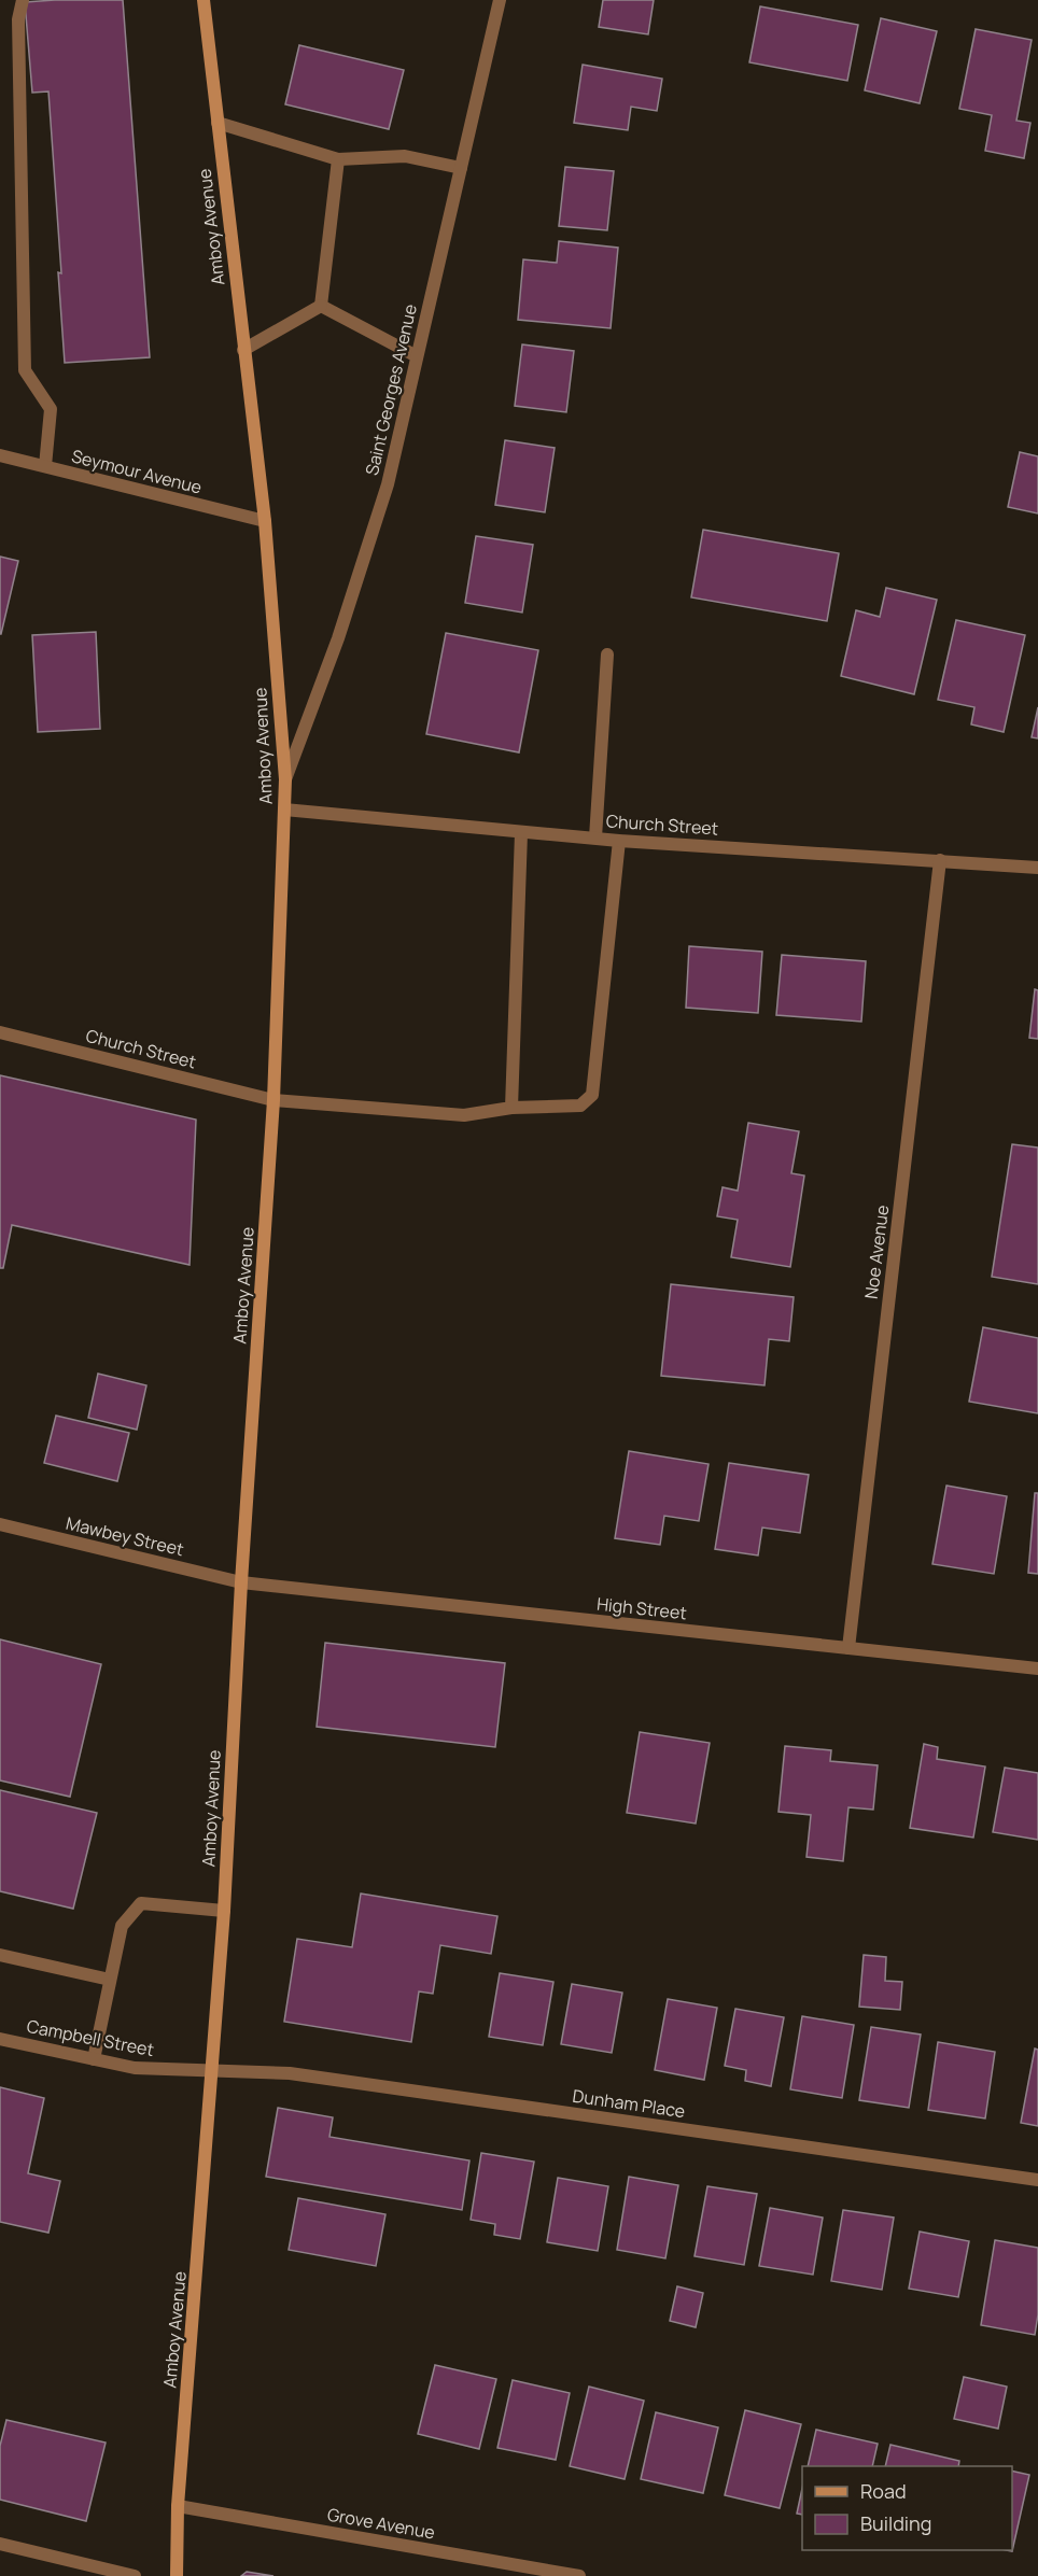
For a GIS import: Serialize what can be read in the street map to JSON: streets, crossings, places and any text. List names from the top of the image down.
{
  "streets": {
    "main road": ["Amboy Avenue"],
    "street": [
      "Saint Georges Avenue",
      "Seymour Avenue",
      "Church Street",
      "Noe Avenue",
      "Mawbey Street",
      "High Street",
      "Campbell Street",
      "Dunham Place",
      "Grove Avenue"
    ]
  },
  "crossings": [
    ["Amboy Avenue", "Saint Georges Avenue"],
    ["Amboy Avenue", "Seymour Avenue"],
    ["Amboy Avenue", "Church Street"],
    ["Amboy Avenue", "Mawbey Street"],
    ["Amboy Avenue", "High Street"],
    ["Amboy Avenue", "Campbell Street"],
    ["Amboy Avenue", "Dunham Place"],
    ["Amboy Avenue", "Grove Avenue"],
    ["Church Street", "Noe Avenue"],
    ["Noe Avenue", "High Street"],
    ["Mawbey Street", "High Street"],
    ["Campbell Street", "Dunham Place"]
  ],
  "legend": ["Road", "Building"]
}
